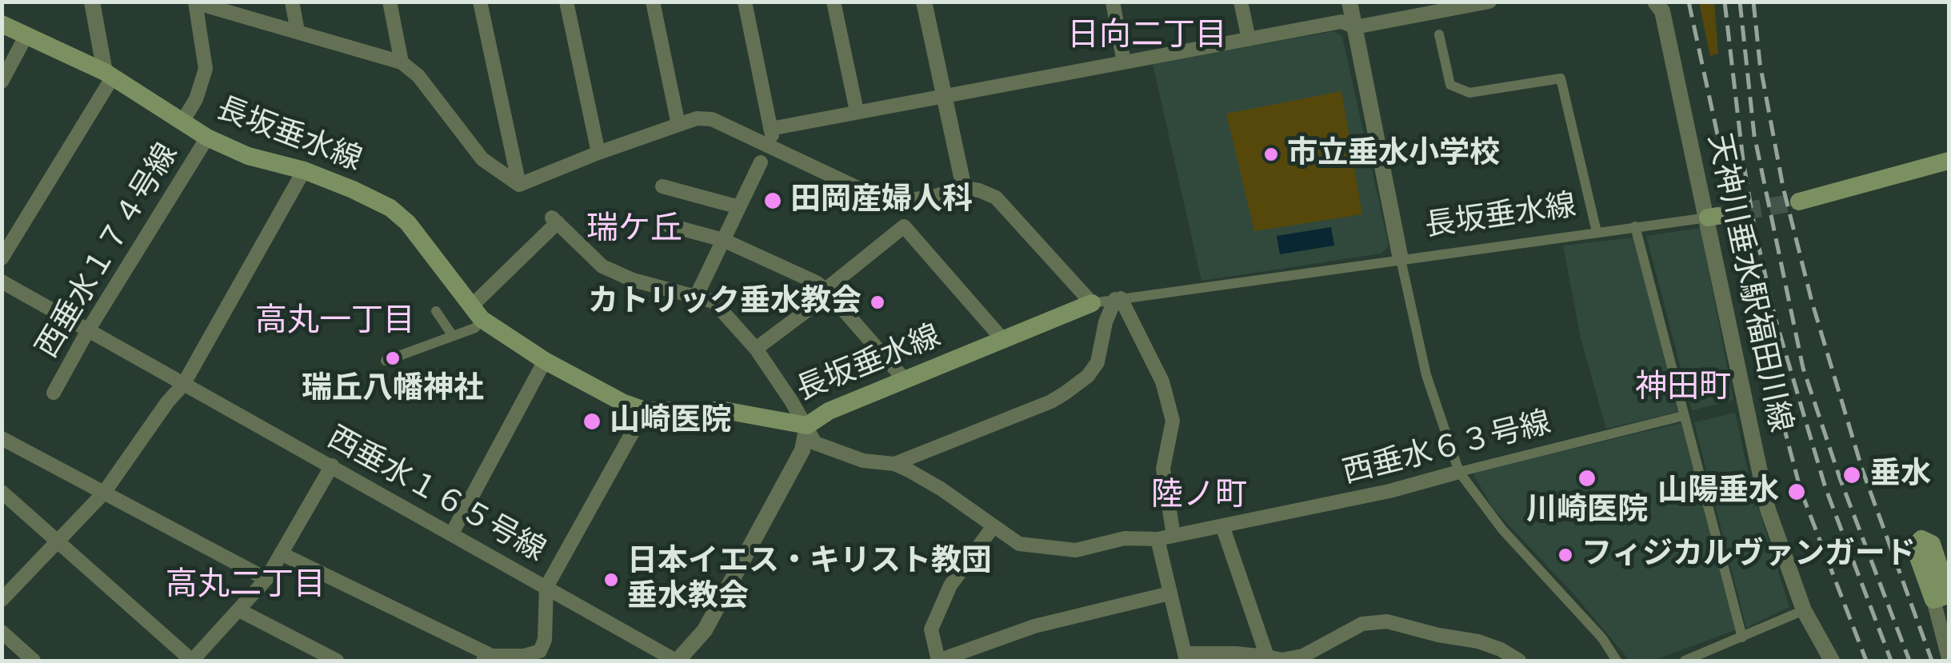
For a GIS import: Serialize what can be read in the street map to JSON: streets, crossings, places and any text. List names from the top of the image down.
{
  "streets": {
    "main road": ["長坂垂水線"],
    "street": [
      "西垂水１７４号線",
      "天神川垂水駅福田川線",
      "西垂水６３号線",
      "西垂水１６５号線"
    ]
  },
  "crossings": [
    ["長坂垂水線", "西垂水１７４号線"],
    ["長坂垂水線", "天神川垂水駅福田川線"],
    ["西垂水１７４号線", "西垂水１６５号線"]
  ],
  "districts": [
    "日向二丁目",
    "瑞ケ丘",
    "高丸一丁目",
    "神田町",
    "陸ノ町",
    "高丸二丁目"
  ],
  "places": [
    "市立垂水小学校",
    "田岡産婦人科",
    "カトリック垂水教会",
    "瑞丘八幡神社",
    "山崎医院",
    "垂水",
    "川崎医院",
    "山陽垂水",
    "フィジカルヴァンガード",
    "日本イエス・キリスト教団 垂水教会"
  ]
}
